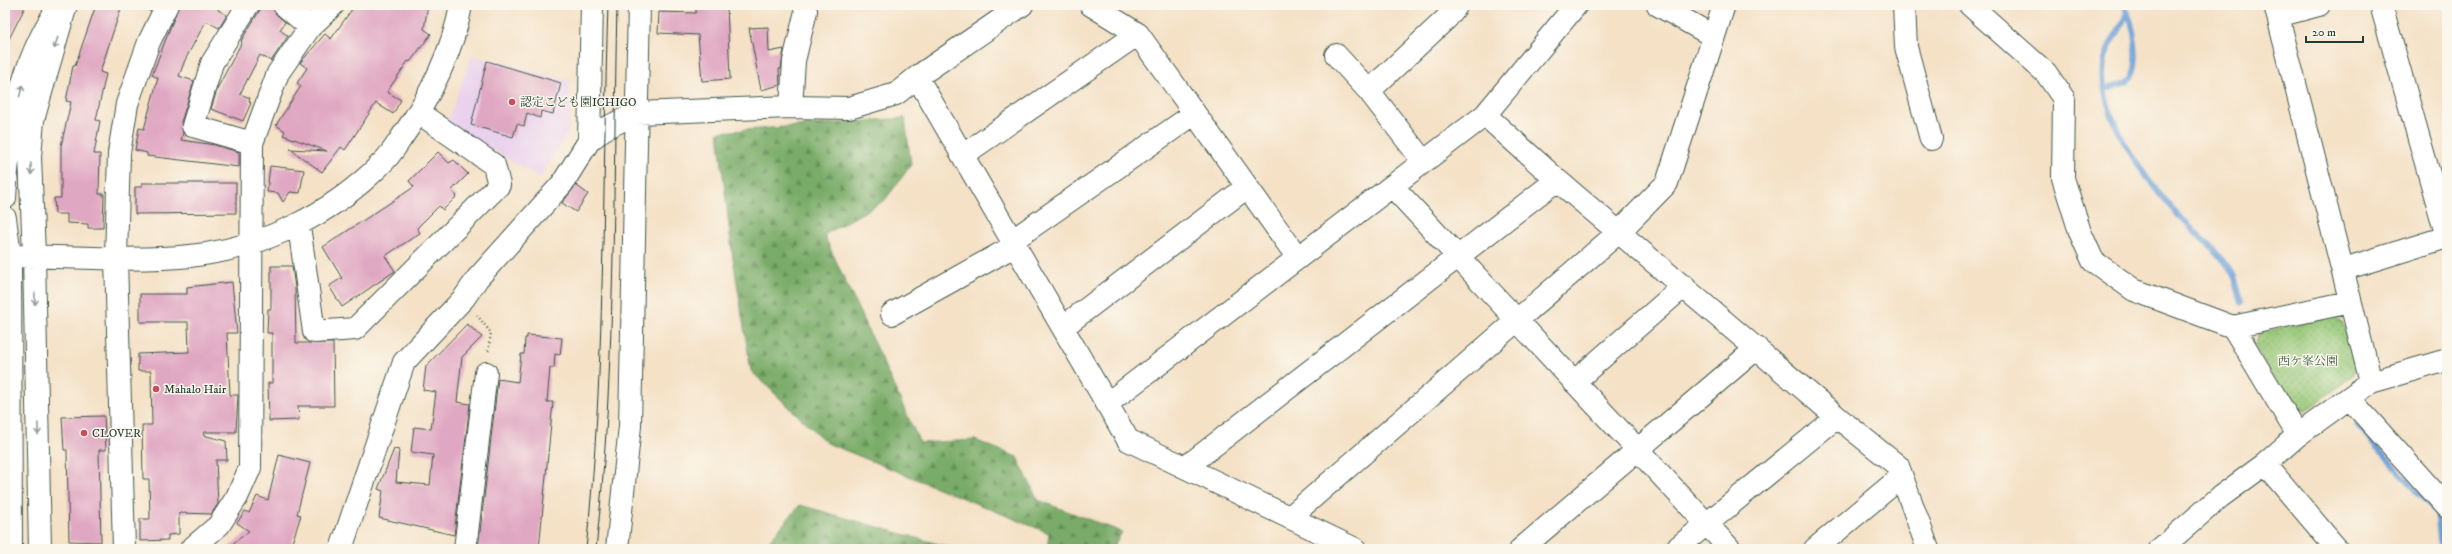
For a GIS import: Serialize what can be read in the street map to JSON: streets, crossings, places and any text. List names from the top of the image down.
{
  "parks": ["西ケ峯公園"],
  "places": ["認定こども園ICHIGO", "Mahalo Hair", "CLOVER"],
  "scale_bar": "20 m"
}
